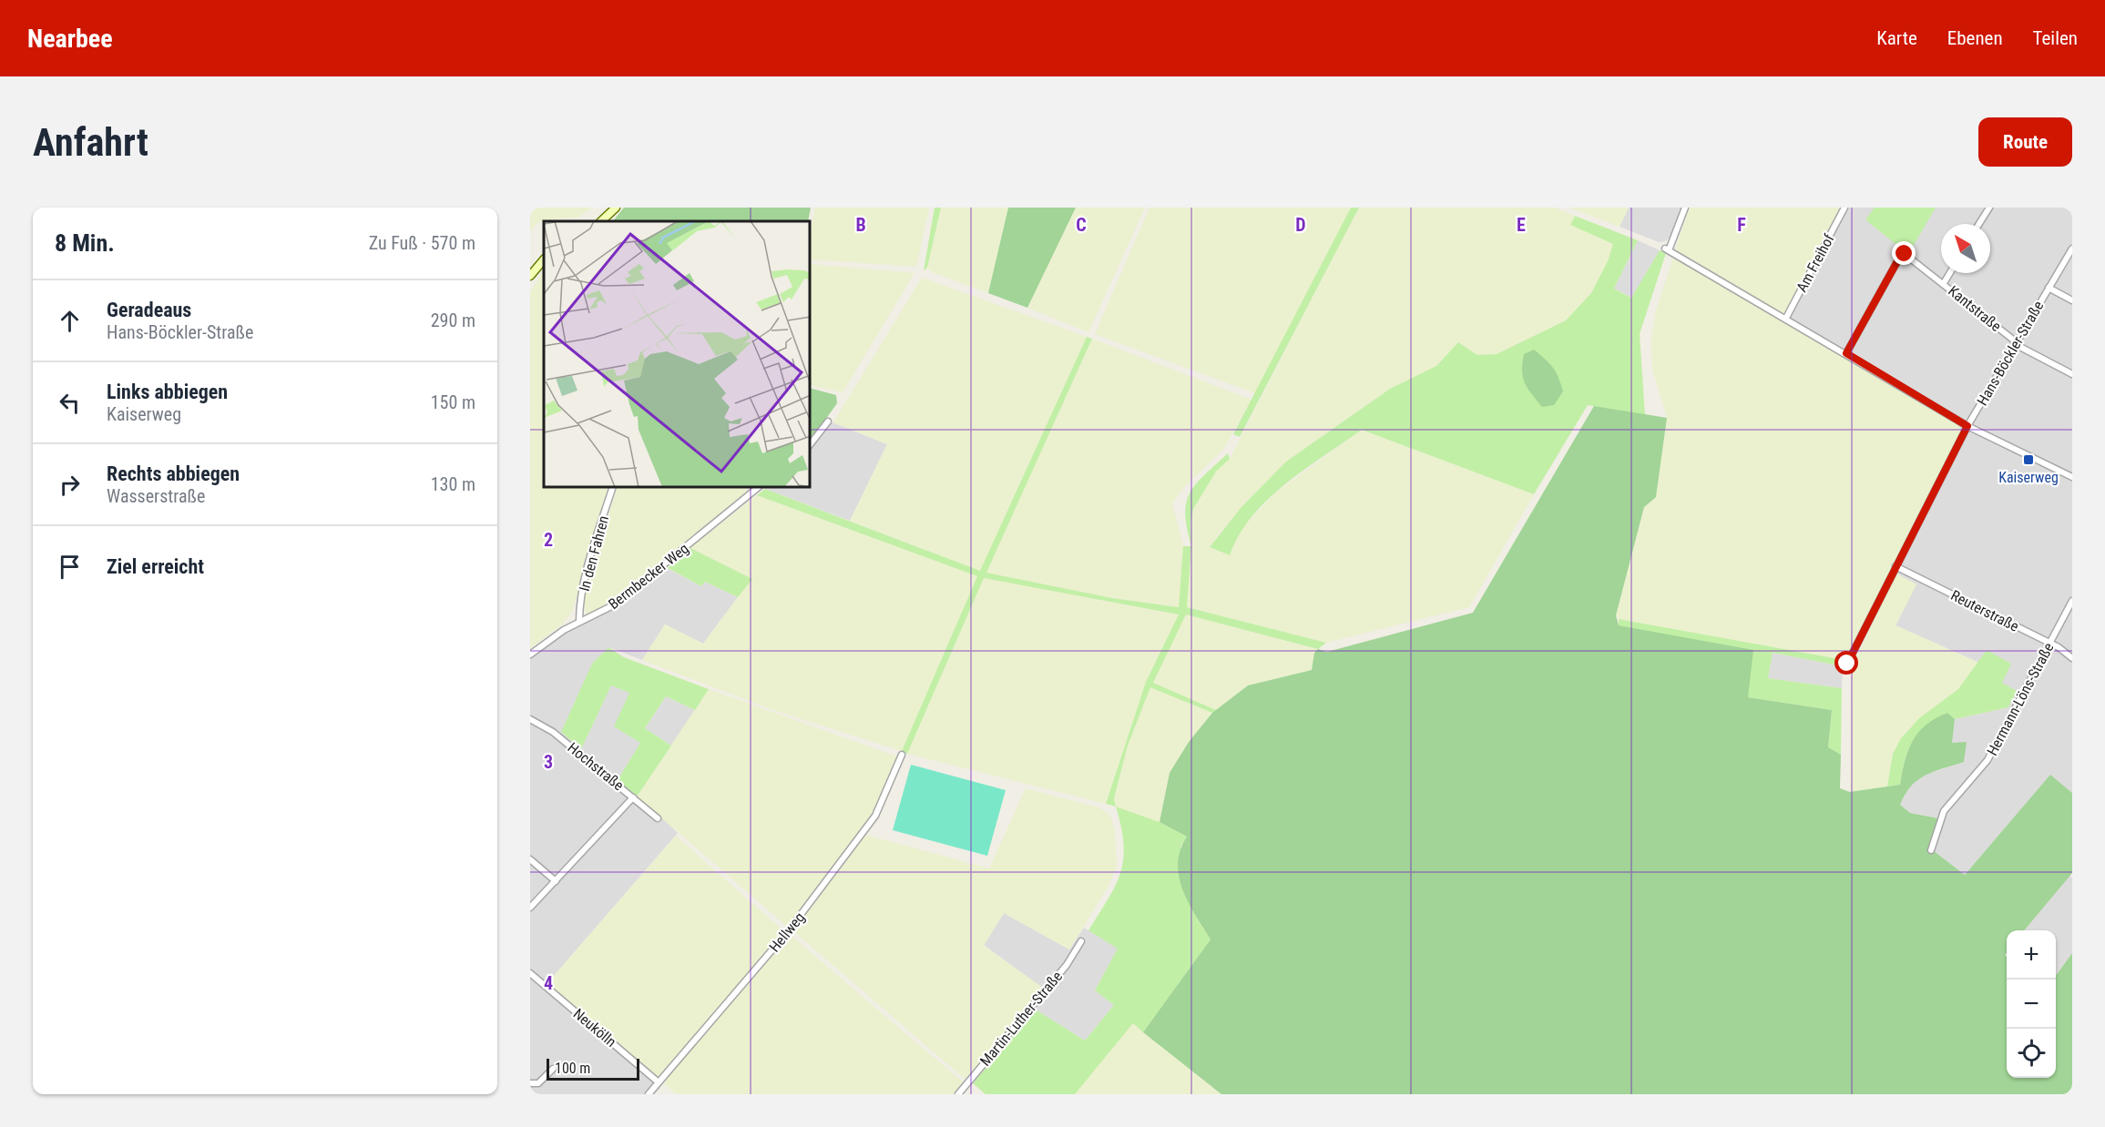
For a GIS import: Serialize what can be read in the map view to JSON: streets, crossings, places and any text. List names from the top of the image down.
{
  "streets": {
    "street": [
      "Am Freihof",
      "Kantstraße",
      "Hans-Böckler-Straße",
      "In den Fahren",
      "Bermbecker Weg",
      "Reuterstraße",
      "Hermann-Löns-Straße",
      "Hochstraße",
      "Hellweg",
      "Martin-Luther-Straße",
      "Neukölln"
    ]
  },
  "crossings": [
    ["Kantstraße", "Hans-Böckler-Straße"],
    ["Hans-Böckler-Straße", "Reuterstraße"],
    ["In den Fahren", "Bermbecker Weg"],
    ["Reuterstraße", "Hermann-Löns-Straße"],
    ["Hellweg", "Neukölln"]
  ],
  "places": {
    "transit": ["Kaiserweg"]
  },
  "scale_bar": "100 m",
  "north": "top left",
  "page": {
    "header": "Nearbee",
    "nav": ["Karte", "Ebenen", "Teilen"],
    "buttons": "Route",
    "title": "Anfahrt",
    "heading": ["8 Min.", "Zu Fuß · 570 m"],
    "list": [
      ["Geradeaus", "Hans-Böckler-Straße", "290 m"],
      ["Links abbiegen", "Kaiserweg", "150 m"],
      ["Rechts abbiegen", "Wasserstraße", "130 m"],
      "Ziel erreicht"
    ],
    "map_buttons": ["+", "−"],
    "scale": "100 m"
  },
  "grid": {
    "columns": [
      "B",
      "C",
      "D",
      "E",
      "F"
    ],
    "rows": ["2", "3", "4"]
  }
}
